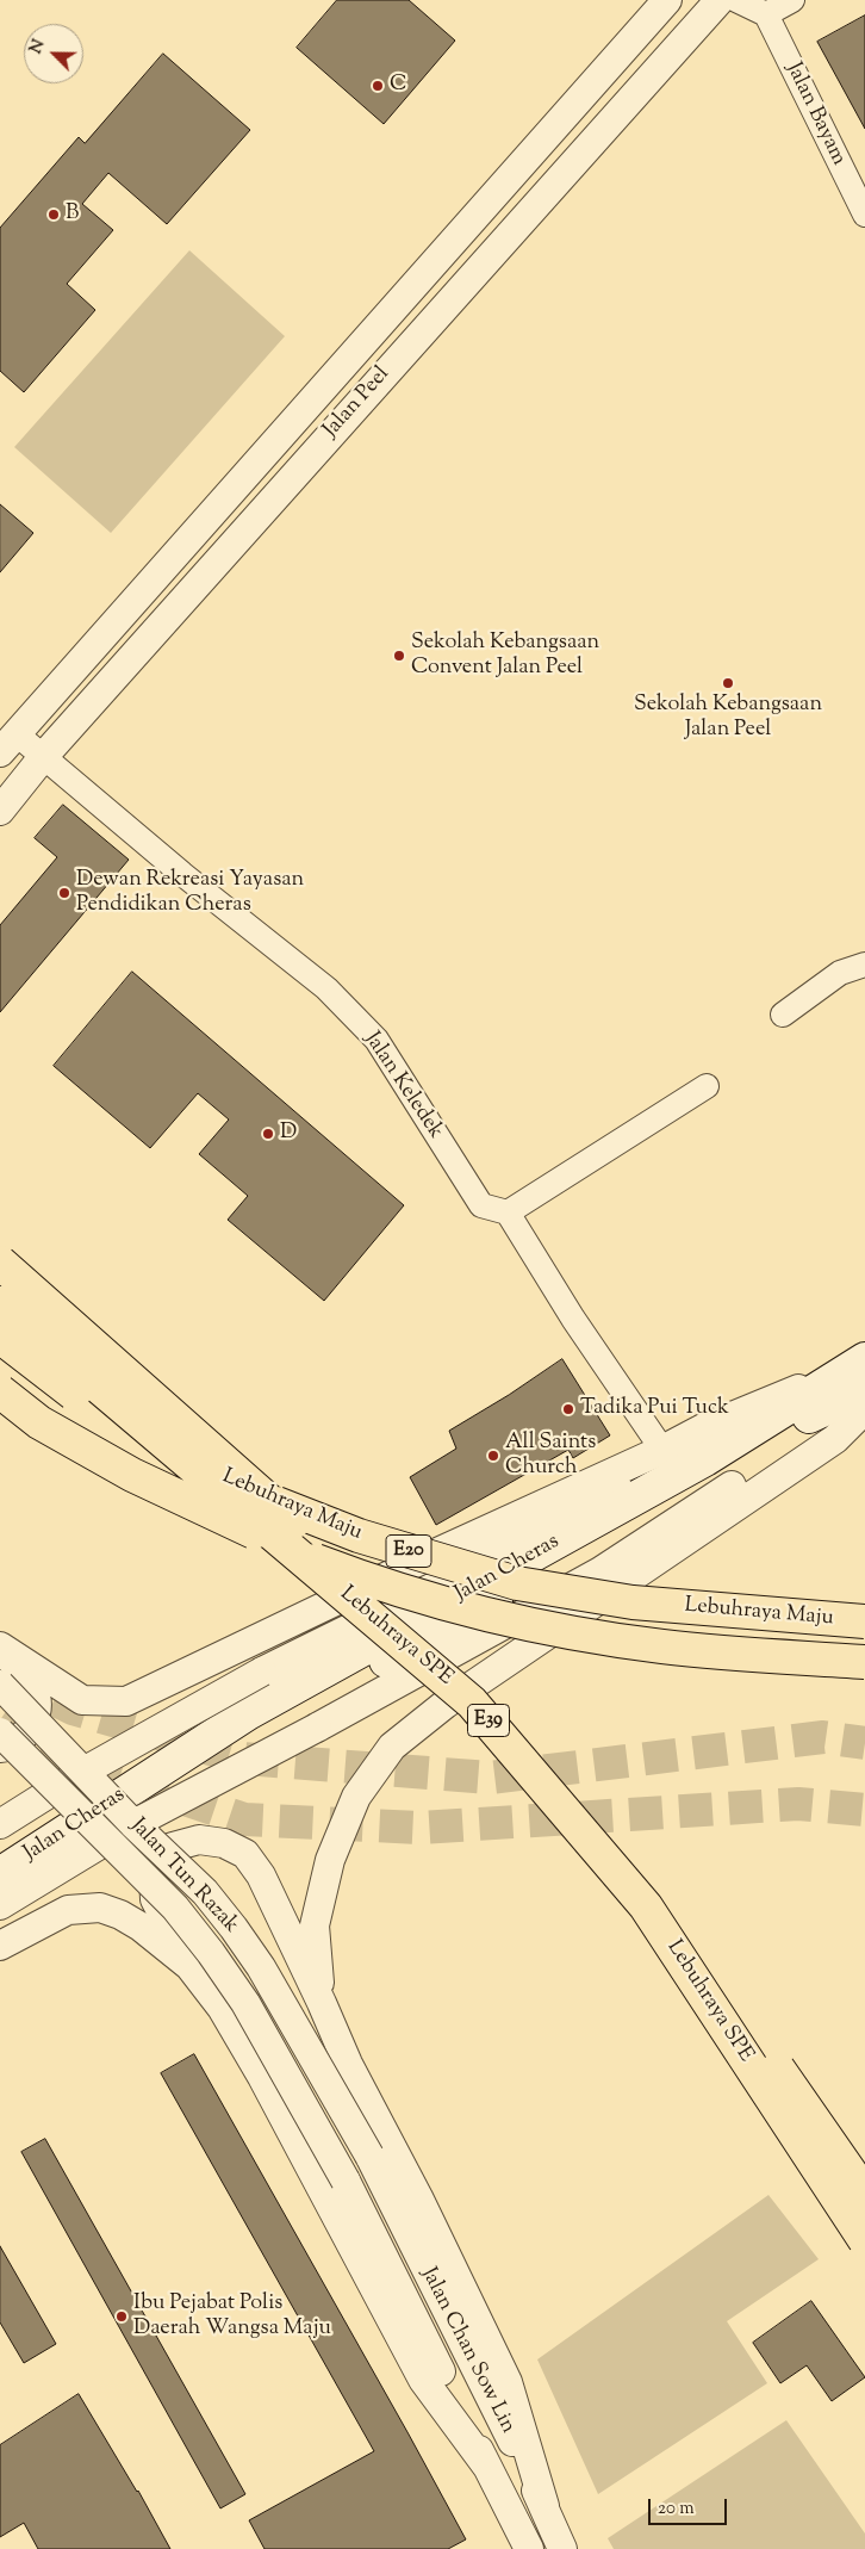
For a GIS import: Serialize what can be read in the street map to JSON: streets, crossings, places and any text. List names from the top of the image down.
{
  "streets": {
    "highway": [
      "Lebuhraya Maju",
      "E20",
      "Lebuhraya SPE",
      "E39"
    ],
    "main road": ["Jalan Cheras"],
    "street": [
      "Jalan Bayam",
      "Jalan Peel",
      "Jalan Keledek",
      "Jalan Tun Razak",
      "Jalan Chan Sow Lin"
    ]
  },
  "crossings": [
    ["Jalan Peel", "Jalan Keledek"],
    ["Jalan Tun Razak", "Jalan Chan Sow Lin"]
  ],
  "places": [
    "C",
    "B",
    "Sekolah Kebangsaan Convent Jalan Peel",
    "Sekolah Kebangsaan Jalan Peel",
    "Dewan Rekreasi Yayasan Pendidikan Cheras",
    "D",
    "Tadika Pui Tuck",
    "All Saints Church",
    "Ibu Pejabat Polis Daerah Wangsa Maju"
  ],
  "scale_bar": "20 m",
  "north": "top left"
}
